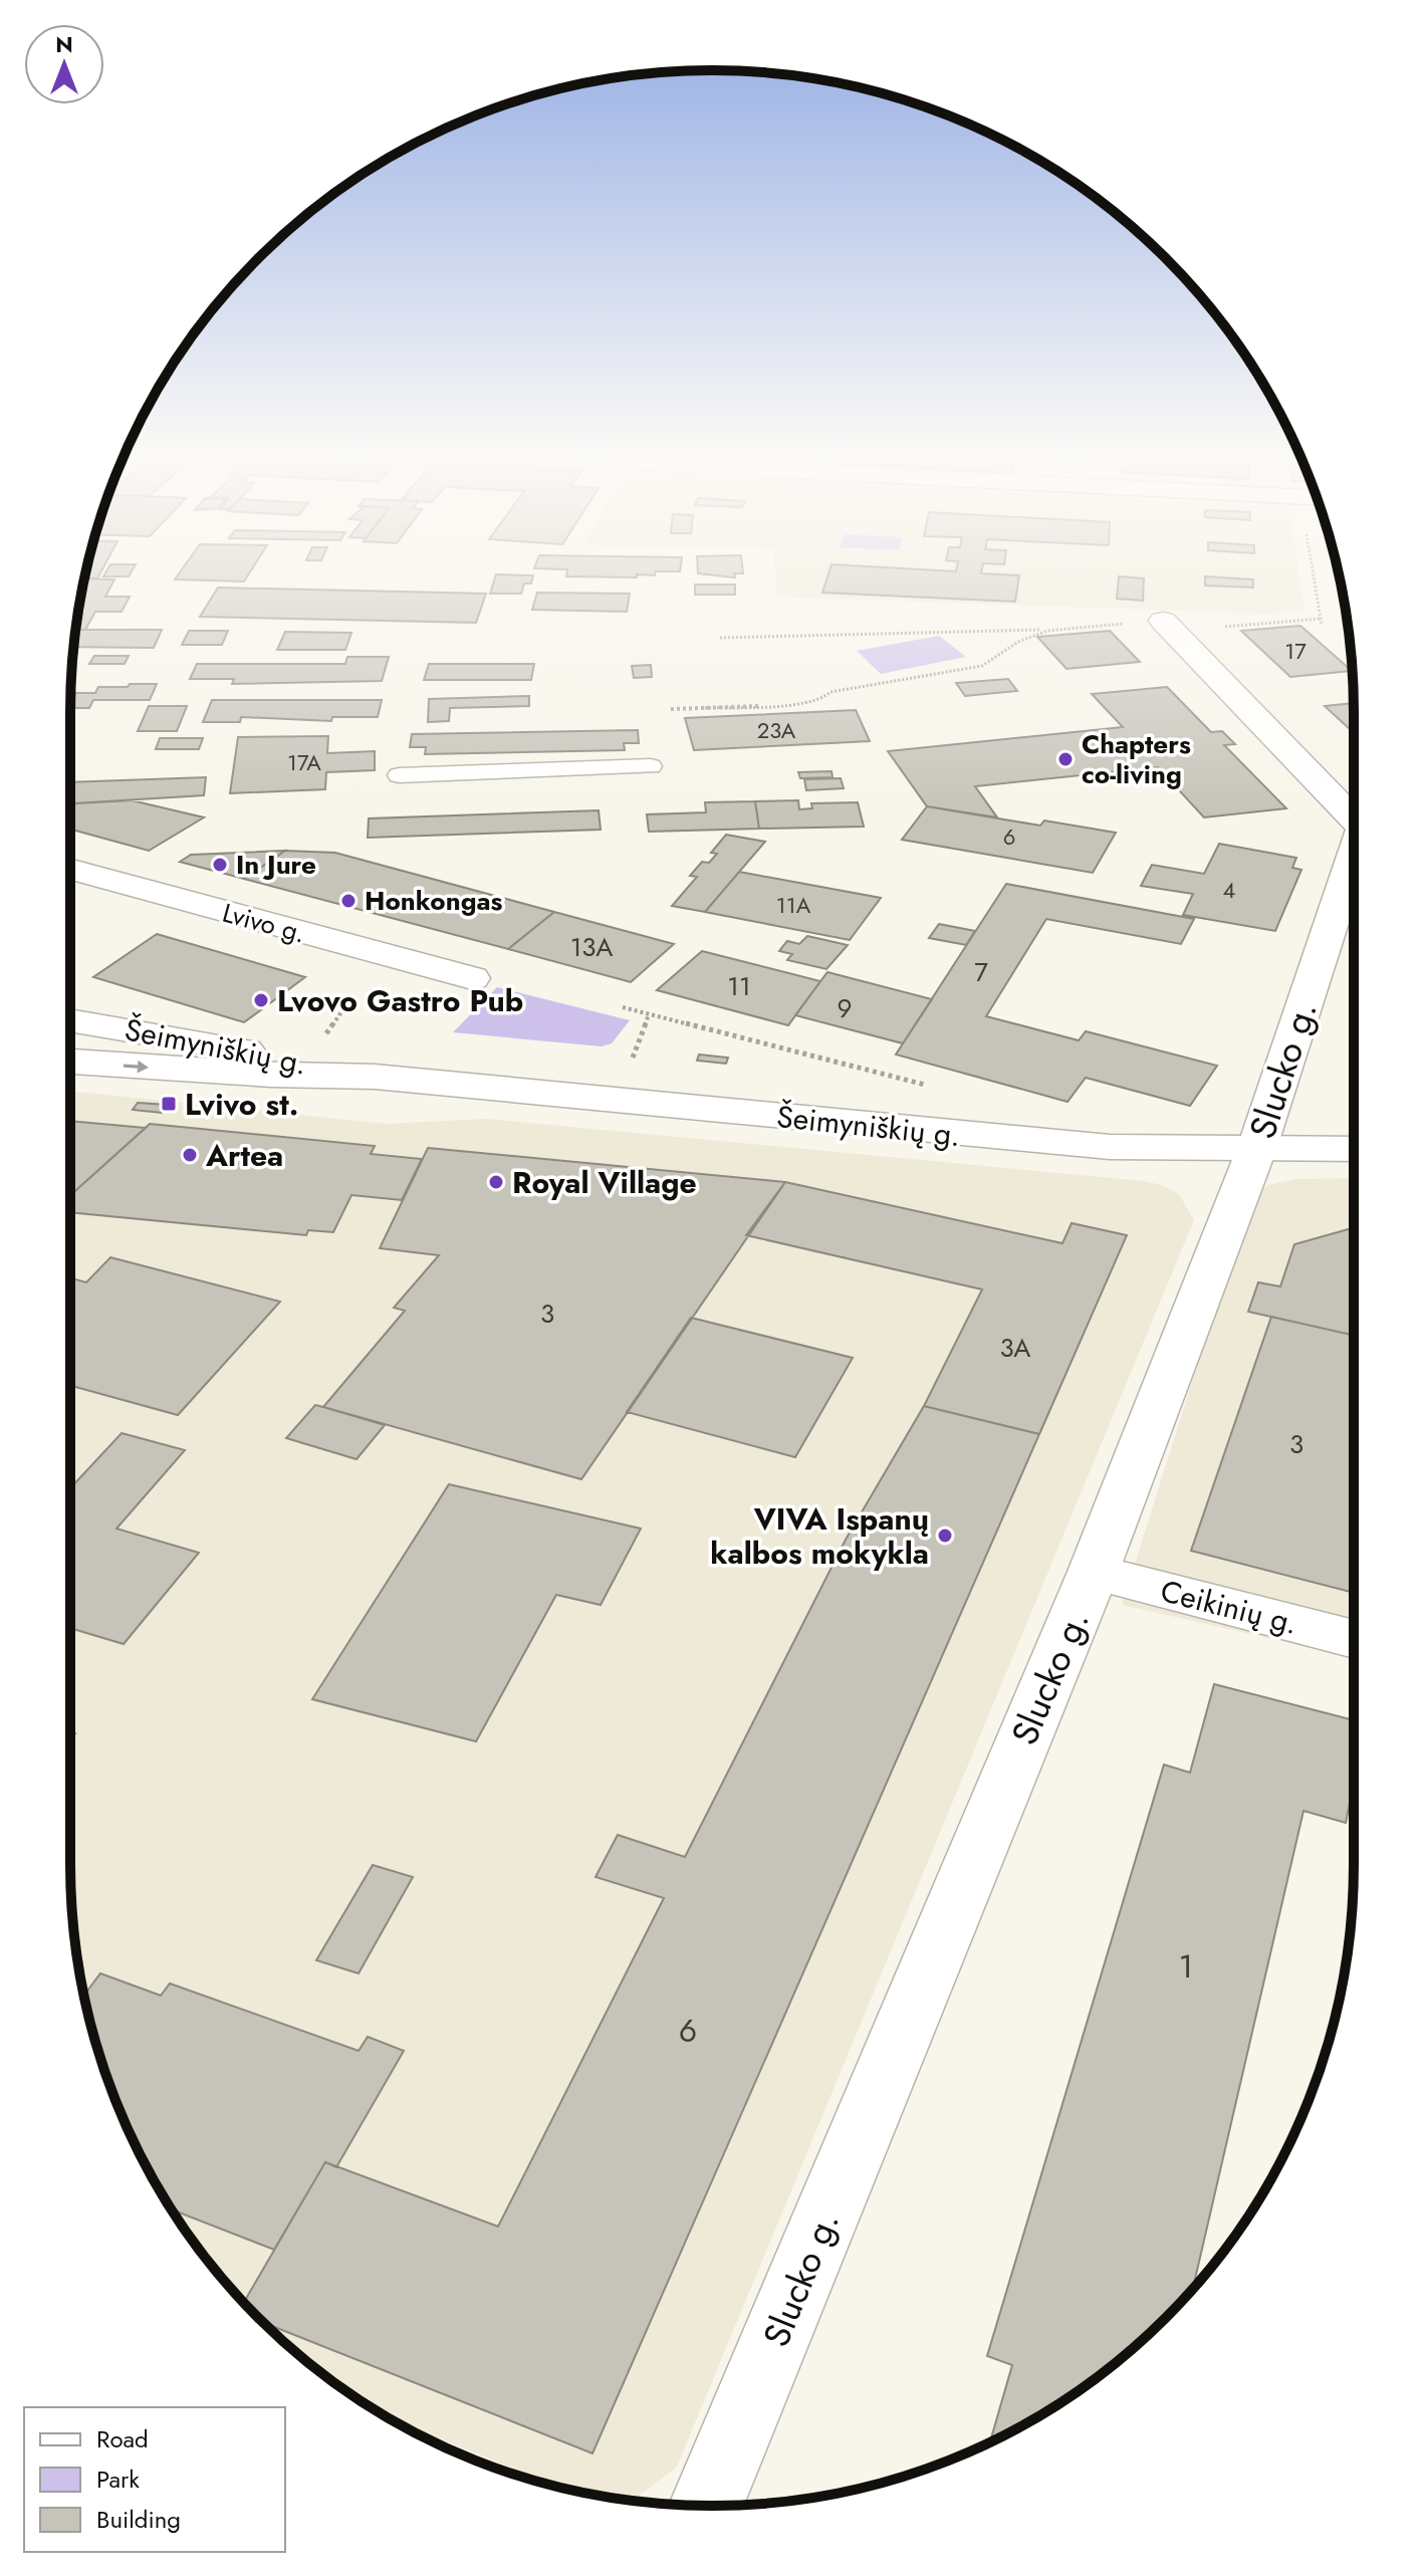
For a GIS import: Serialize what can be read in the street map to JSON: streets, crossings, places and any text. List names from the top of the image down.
{
  "streets": {
    "street": [
      "Lvivo g.",
      "Šeimyniškių g.",
      "Slucko g.",
      "Ceikinių g."
    ]
  },
  "crossings": [
    ["Šeimyniškių g.", "Slucko g."],
    ["Slucko g.", "Ceikinių g."]
  ],
  "places": {
    "other": [
      "Chapters co-living",
      "In Jure",
      "Honkongas",
      "Lvovo Gastro Pub",
      "Artea",
      "Royal Village",
      "VIVA Ispanų kalbos mokykla"
    ],
    "transit": ["Lvivo st."]
  },
  "house_numbers": [
    "17",
    "23A",
    "17A",
    "6",
    "4",
    "11A",
    "13A",
    "7",
    "11",
    "9",
    "3",
    "3A",
    "3",
    "1",
    "6"
  ],
  "legend": ["Road", "Park", "Building"],
  "north": "top"
}
